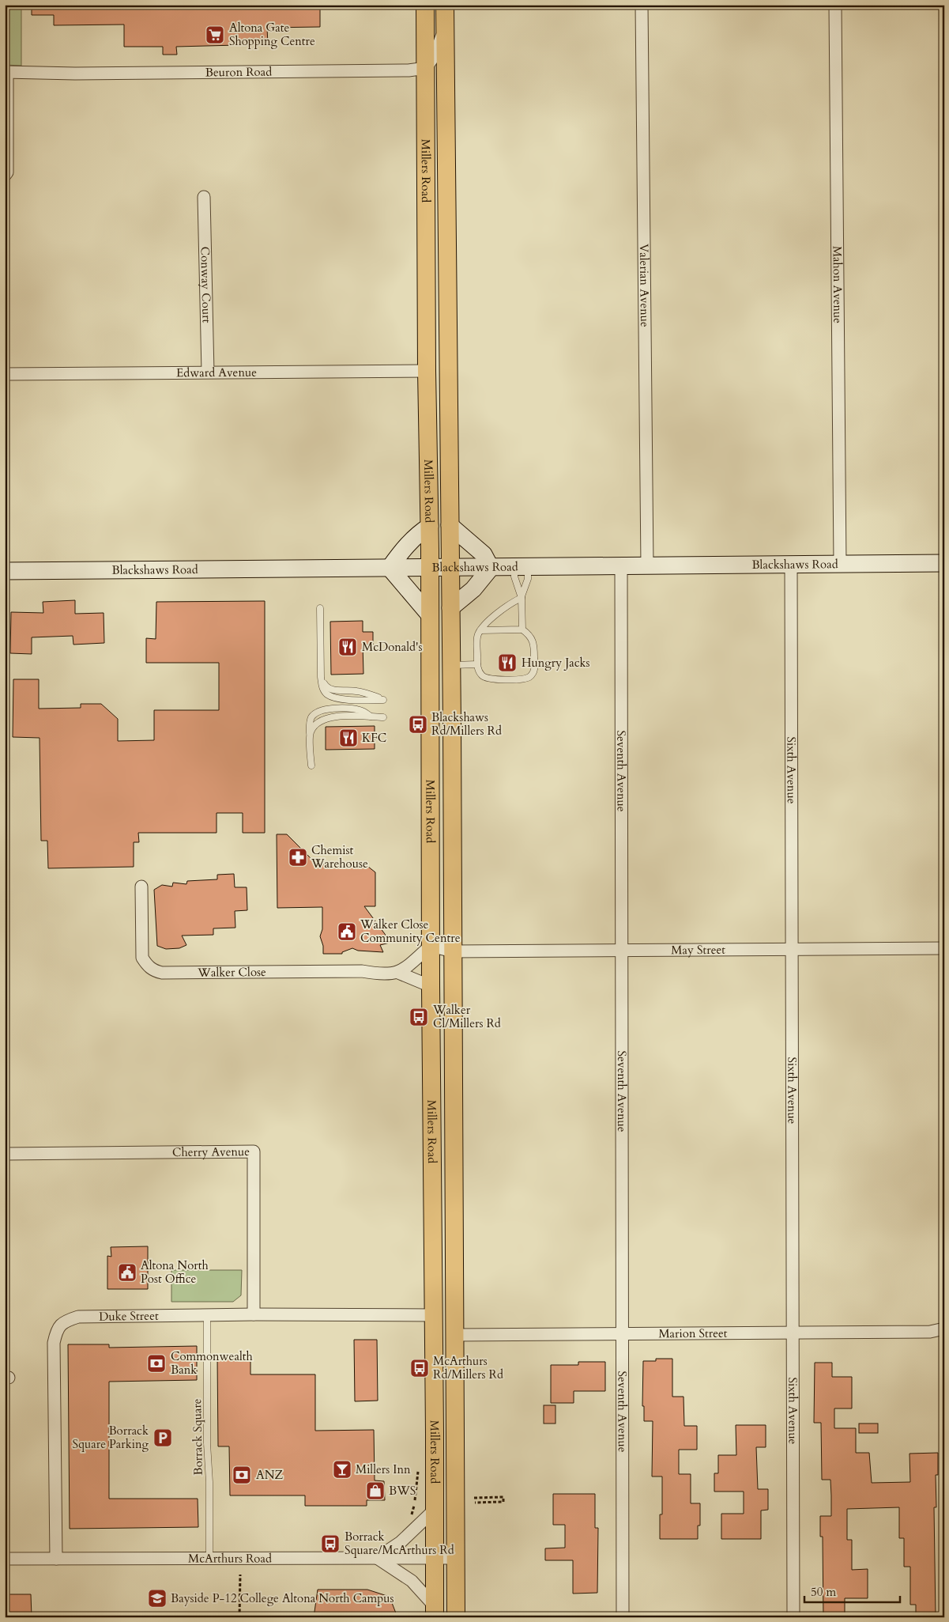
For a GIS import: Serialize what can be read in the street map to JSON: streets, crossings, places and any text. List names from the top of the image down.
{
  "streets": {
    "main road": ["Millers Road", "Blackshaws Road"],
    "street": [
      "Beuron Road",
      "Conway Court",
      "Mahon Avenue",
      "Valerian Avenue",
      "Edward Avenue",
      "Sixth Avenue",
      "Seventh Avenue",
      "May Street",
      "Walker Close",
      "Cherry Avenue",
      "Duke Street",
      "Marion Street",
      "McArthurs Road"
    ],
    "lane": ["Borrack Square"]
  },
  "crossings": [
    ["Beuron Road", "Millers Road"],
    ["Millers Road", "Edward Avenue"],
    ["Millers Road", "Blackshaws Road"],
    ["Millers Road", "May Street"],
    ["Millers Road", "Walker Close"],
    ["Millers Road", "Duke Street"],
    ["Millers Road", "Marion Street"],
    ["Millers Road", "McArthurs Road"],
    ["Conway Court", "Edward Avenue"],
    ["Mahon Avenue", "Blackshaws Road"],
    ["Valerian Avenue", "Blackshaws Road"],
    ["Blackshaws Road", "Sixth Avenue"],
    ["Blackshaws Road", "Seventh Avenue"],
    ["Sixth Avenue", "May Street"],
    ["Sixth Avenue", "Marion Street"],
    ["Seventh Avenue", "May Street"],
    ["Seventh Avenue", "Marion Street"],
    ["Cherry Avenue", "Duke Street"],
    ["Duke Street", "Borrack Square"],
    ["Duke Street", "McArthurs Road"],
    ["Borrack Square", "McArthurs Road"]
  ],
  "places": {
    "supermarket": ["Altona Gate Shopping Centre"],
    "restaurant": ["McDonald's", "Hungry Jacks", "KFC"],
    "bus stop": [
      "Blackshaws Rd/Millers Rd",
      "Walker Cl/Millers Rd",
      "McArthurs Rd/Millers Rd",
      "Borrack Square/McArthurs Rd"
    ],
    "pharmacy": ["Chemist Warehouse"],
    "public building": ["Walker Close Community Centre", "Altona North Post Office"],
    "bank": ["Commonwealth Bank", "ANZ"],
    "parking": ["Borrack Square Parking"],
    "bar": ["Millers Inn"],
    "shop": ["BWS"],
    "school or university": ["Bayside P-12 College Altona North Campus"]
  },
  "scale_bar": "50 m"
}
